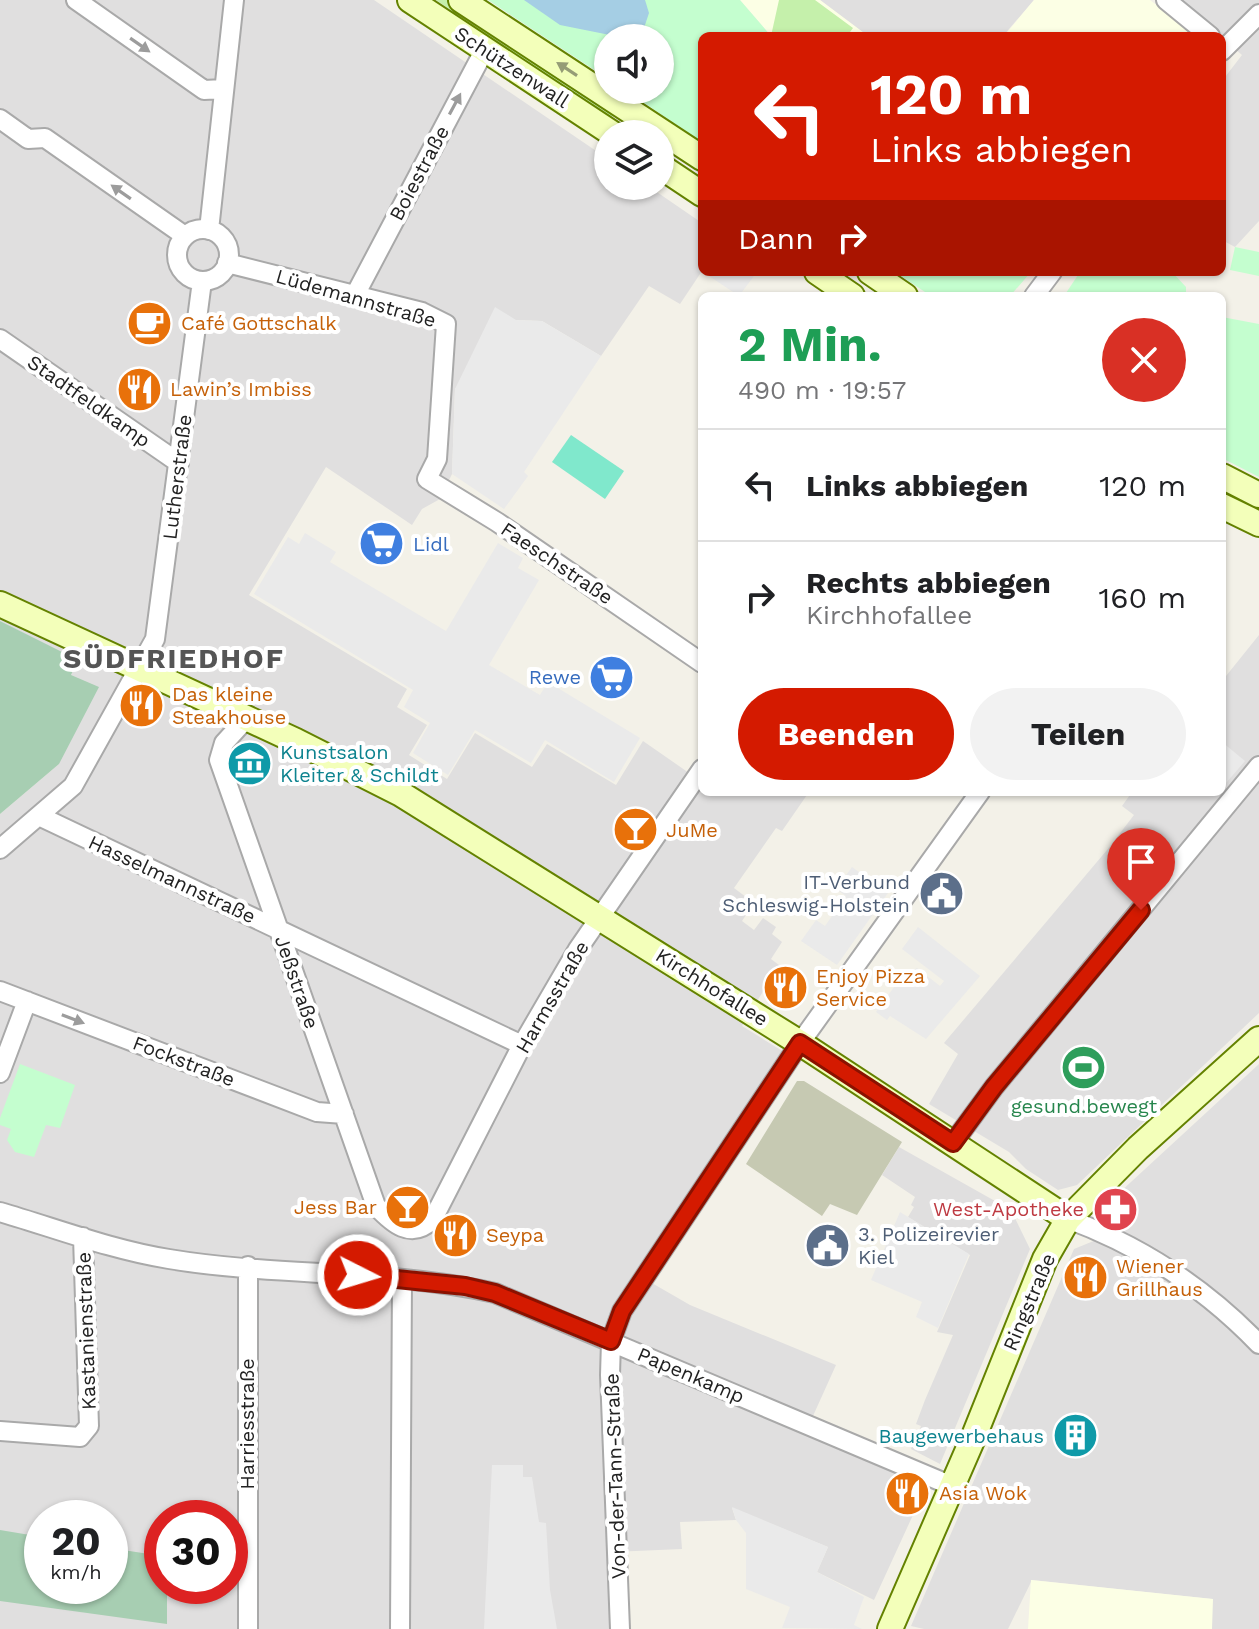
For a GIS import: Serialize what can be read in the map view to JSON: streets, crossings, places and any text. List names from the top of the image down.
{
  "streets": {
    "main road": ["Schützenwall", "Kirchhofallee", "Ringstraße"],
    "street": [
      "Boiestraße",
      "Lüdemannstraße",
      "Stadtfeldkamp",
      "Lutherstraße",
      "Faeschstraße",
      "Hasselmannstraße",
      "Jeßstraße",
      "Harmsstraße",
      "Fockstraße",
      "Kastanienstraße",
      "Papenkamp",
      "Harriesstraße",
      "Von-der-Tann-Straße"
    ]
  },
  "crossings": [
    ["Schützenwall", "Boiestraße"],
    ["Boiestraße", "Lüdemannstraße"],
    ["Lüdemannstraße", "Lutherstraße"],
    ["Lüdemannstraße", "Faeschstraße"],
    ["Stadtfeldkamp", "Lutherstraße"],
    ["Lutherstraße", "Hasselmannstraße"],
    ["Lutherstraße", "Kirchhofallee"],
    ["Hasselmannstraße", "Jeßstraße"],
    ["Hasselmannstraße", "Harmsstraße"],
    ["Jeßstraße", "Kirchhofallee"],
    ["Jeßstraße", "Harmsstraße"],
    ["Jeßstraße", "Fockstraße"],
    ["Kirchhofallee", "Harmsstraße"],
    ["Kirchhofallee", "Ringstraße"],
    ["Kirchhofallee", "Von-der-Tann-Straße"],
    ["Ringstraße", "Papenkamp"],
    ["Kastanienstraße", "Papenkamp"],
    ["Papenkamp", "Harriesstraße"],
    ["Papenkamp", "Von-der-Tann-Straße"]
  ],
  "one_way": ["Boiestraße", "Fockstraße"],
  "districts": ["SÜDFRIEDHOF"],
  "places": {
    "cafe": ["Café Gottschalk"],
    "restaurant": [
      "Lawin’s Imbiss",
      "Das kleine Steakhouse",
      "Enjoy Pizza Service",
      "Seypa",
      "Wiener Grillhaus",
      "Asia Wok"
    ],
    "supermarket": ["Lidl", "Rewe"],
    "museum": ["Kunstsalon Kleiter & Schildt"],
    "bar": ["JuMe", "Jess Bar"],
    "public building": ["IT-Verbund Schleswig-Holstein", "3. Polizeirevier Kiel"],
    "sports": ["gesund.bewegt"],
    "pharmacy": ["West-Apotheke"],
    "building": ["Baugewerbehaus"]
  },
  "page": {
    "turn": ["120 m", "Links abbiegen"],
    "then": "Dann",
    "heading": ["2 Min.", "490 m · 19:57"],
    "list": [
      {
        "name": "Links abbiegen",
        "value": "120 m"
      },
      {
        "name": "Rechts abbiegen",
        "note": "Kirchhofallee",
        "value": "160 m"
      }
    ],
    "buttons": ["Beenden", "Teilen"],
    "speed": "20 km/h",
    "limit": "30"
  }
}
